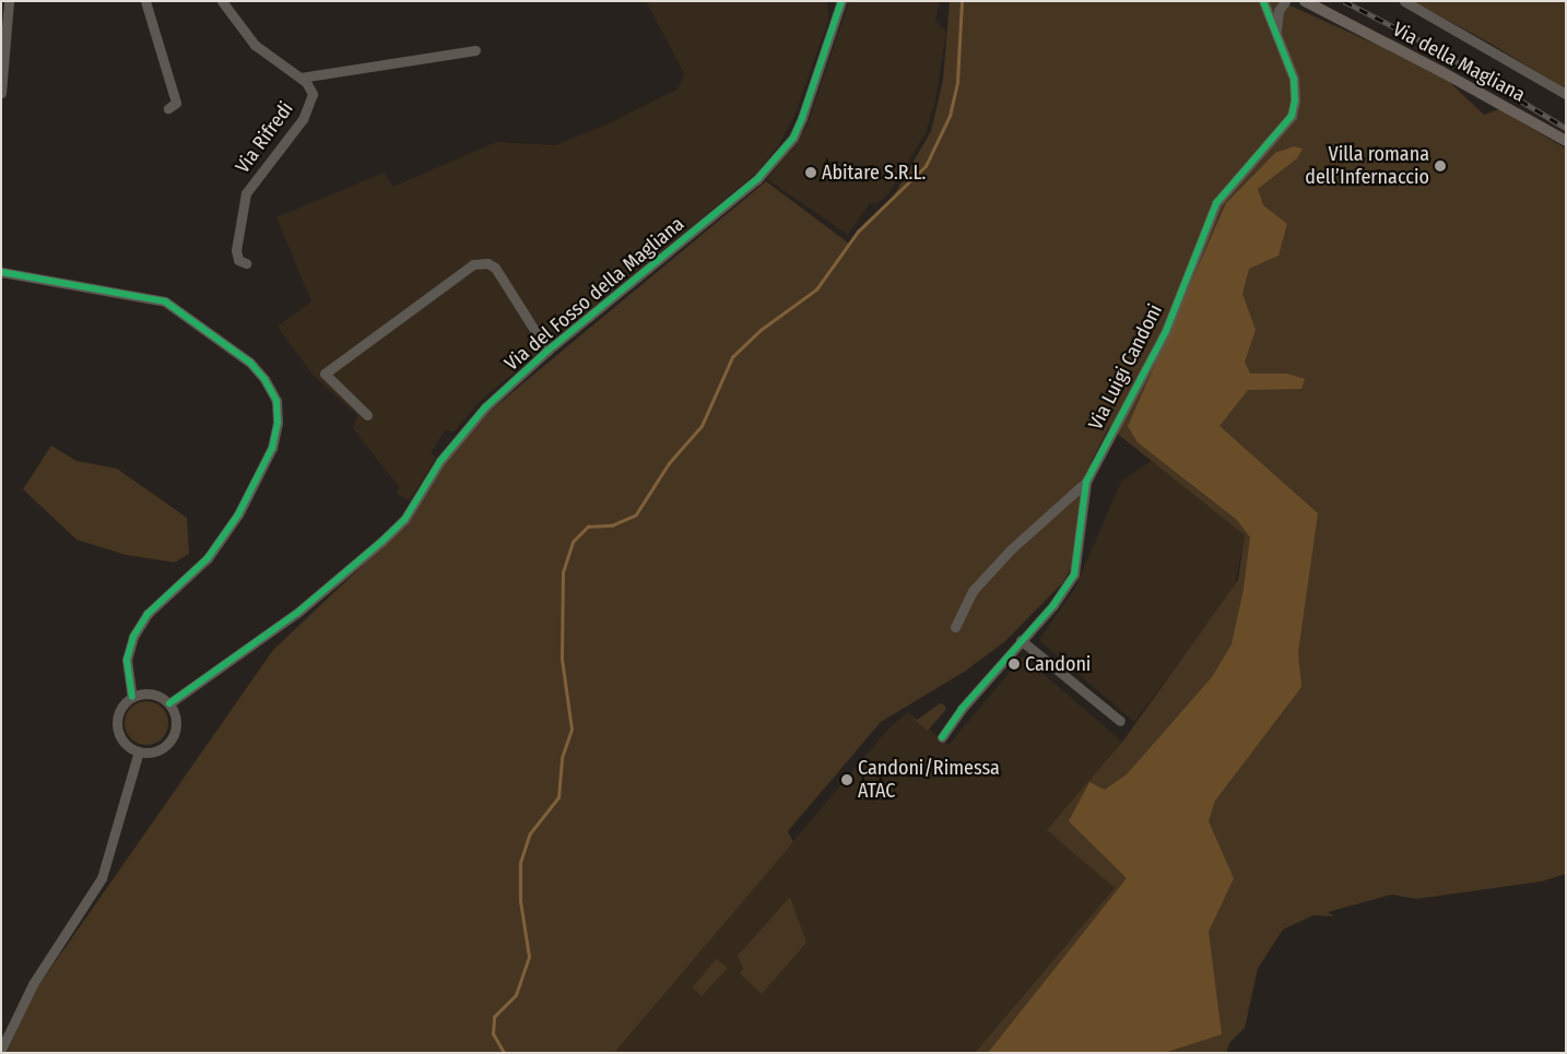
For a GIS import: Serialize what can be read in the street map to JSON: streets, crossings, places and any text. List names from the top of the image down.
{
  "streets": {
    "main road": ["Via della Magliana"],
    "street": ["Via Rifredi", "Via del Fosso della Magliana", "Via Luigi Candoni"]
  },
  "places": [
    "Villa romana dell’Infernaccio",
    "Abitare S.R.L.",
    "Candoni",
    "Candoni/Rimessa ATAC"
  ]
}
